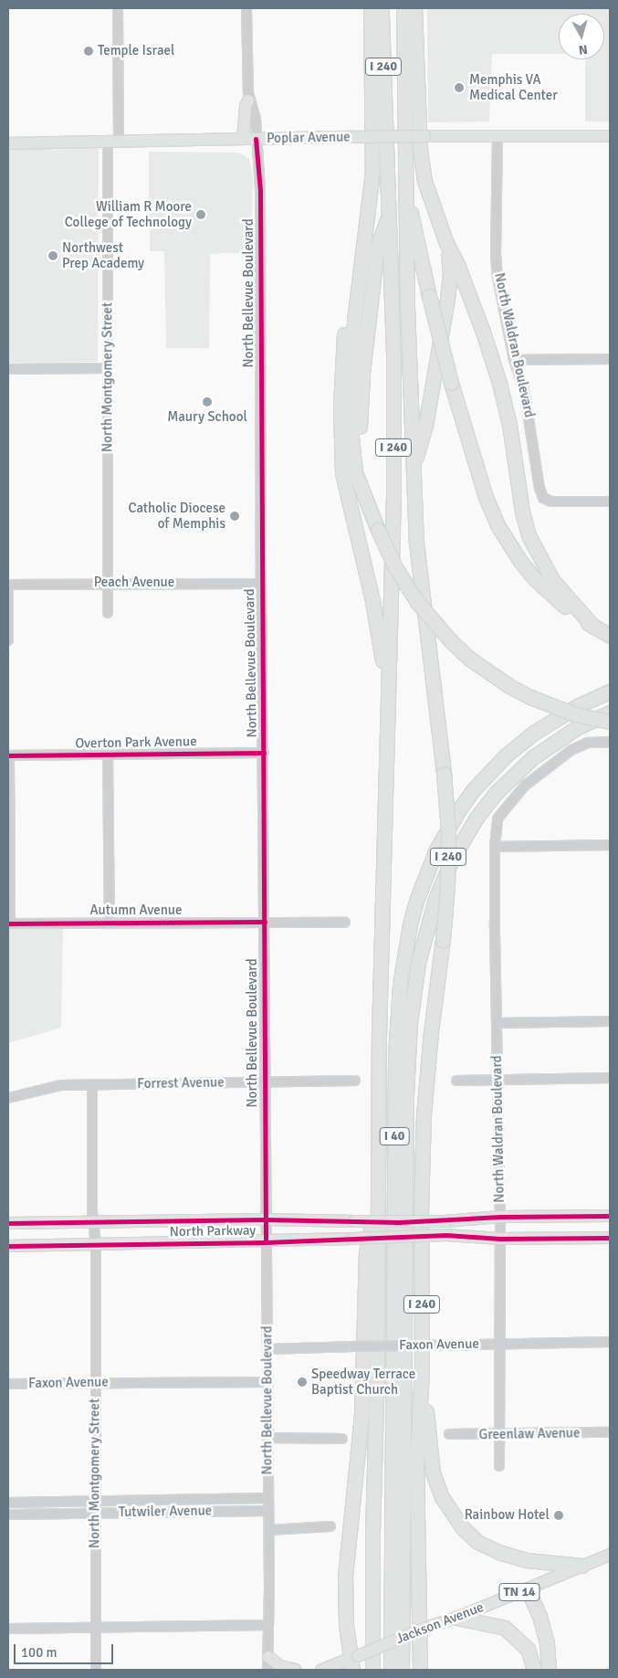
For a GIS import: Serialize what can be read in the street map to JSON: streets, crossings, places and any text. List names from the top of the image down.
{
  "streets": {
    "highway": ["I 240", "I 40"],
    "main road": [
      "Poplar Avenue",
      "North Parkway",
      "TN 14",
      "Jackson Avenue"
    ],
    "street": [
      "North Bellevue Boulevard",
      "North Waldran Boulevard",
      "North Montgomery Street",
      "Peach Avenue",
      "Overton Park Avenue",
      "Autumn Avenue",
      "Forrest Avenue",
      "Faxon Avenue",
      "Greenlaw Avenue",
      "Tutwiler Avenue"
    ]
  },
  "crossings": [
    ["Poplar Avenue", "North Bellevue Boulevard"],
    ["Poplar Avenue", "North Waldran Boulevard"],
    ["Poplar Avenue", "North Montgomery Street"],
    ["North Bellevue Boulevard", "Peach Avenue"],
    ["North Bellevue Boulevard", "Overton Park Avenue"],
    ["North Bellevue Boulevard", "Autumn Avenue"],
    ["North Bellevue Boulevard", "Forrest Avenue"],
    ["North Bellevue Boulevard", "North Parkway"],
    ["North Bellevue Boulevard", "Faxon Avenue"],
    ["North Bellevue Boulevard", "Tutwiler Avenue"],
    ["North Waldran Boulevard", "North Parkway"],
    ["North Waldran Boulevard", "Faxon Avenue"],
    ["North Waldran Boulevard", "Greenlaw Avenue"],
    ["North Montgomery Street", "Peach Avenue"],
    ["North Montgomery Street", "Forrest Avenue"],
    ["North Montgomery Street", "North Parkway"],
    ["North Montgomery Street", "Faxon Avenue"],
    ["North Montgomery Street", "Tutwiler Avenue"]
  ],
  "places": [
    "Temple Israel",
    "Memphis VA Medical Center",
    "William R Moore College of Technology",
    "Northwest Prep Academy",
    "Maury School",
    "Catholic Diocese of Memphis",
    "Speedway Terrace Baptist Church",
    "Rainbow Hotel"
  ],
  "scale_bar": "100 m",
  "north": "bottom"
}
